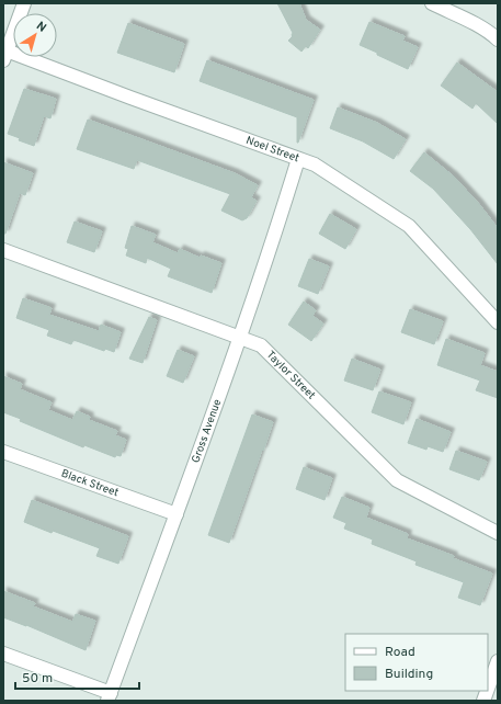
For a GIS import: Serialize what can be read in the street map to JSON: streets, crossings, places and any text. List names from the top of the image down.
{
  "streets": {
    "street": [
      "Noel Street",
      "Taylor Street",
      "Gross Avenue",
      "Black Street"
    ]
  },
  "crossings": [
    ["Noel Street", "Gross Avenue"],
    ["Taylor Street", "Gross Avenue"],
    ["Gross Avenue", "Black Street"]
  ],
  "legend": ["Road", "Building"],
  "scale_bar": "50 m",
  "north": "top right"
}
